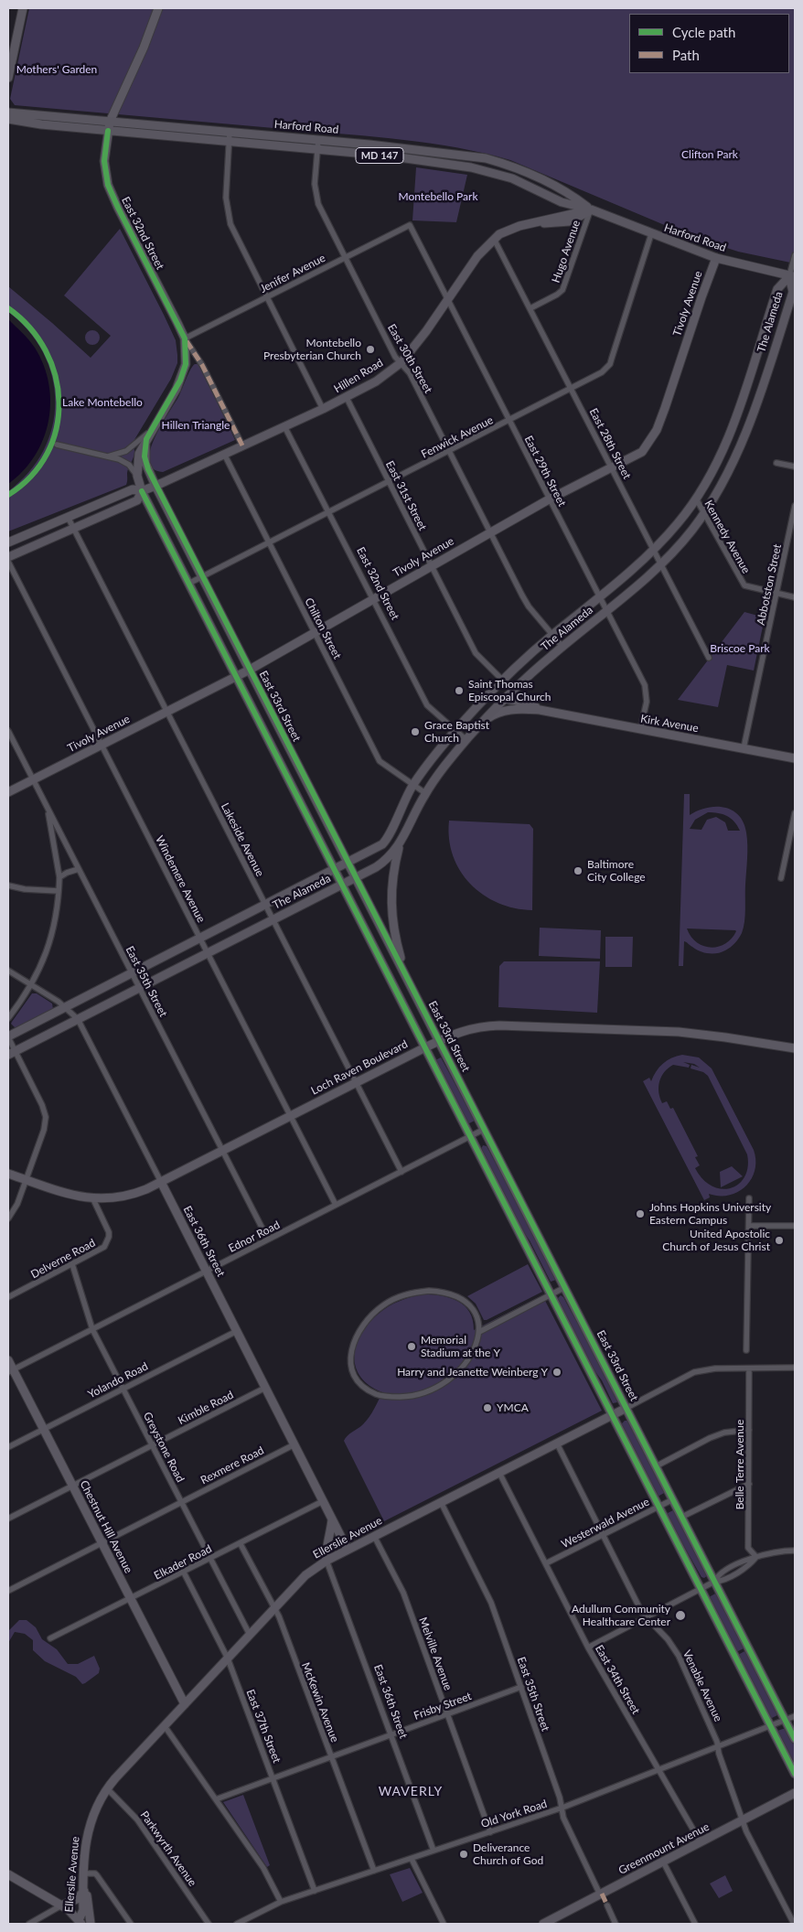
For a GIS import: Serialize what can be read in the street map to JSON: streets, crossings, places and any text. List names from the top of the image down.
{
  "streets": {
    "main road": [
      "Harford Road",
      "MD 147",
      "East 32nd Street",
      "The Alameda",
      "Hillen Road",
      "East 33rd Street",
      "Greenmount Avenue"
    ],
    "street": [
      "Hugo Avenue",
      "Jenifer Avenue",
      "Tivoly Avenue",
      "East 30th Street",
      "Fenwick Avenue",
      "East 28th Street",
      "East 29th Street",
      "East 31st Street",
      "Kennedy Avenue",
      "Abbotston Street",
      "Chilton Street",
      "Kirk Avenue",
      "Lakeside Avenue",
      "Windemere Avenue",
      "East 35th Street",
      "Loch Raven Boulevard",
      "Ednor Road",
      "East 36th Street",
      "Delverne Road",
      "Yolando Road",
      "Kimble Road",
      "Greystone Road",
      "Belle Terre Avenue",
      "Rexmere Road",
      "Westerwald Avenue",
      "Chestnut Hill Avenue",
      "Ellerslie Avenue",
      "Elkader Road",
      "Melville Avenue",
      "East 34th Street",
      "Venable Avenue",
      "McKewin Avenue",
      "Frisby Street",
      "East 37th Street",
      "Old York Road",
      "Parkwyrth Avenue"
    ]
  },
  "crossings": [
    ["Harford Road", "East 32nd Street"],
    ["Harford Road", "Hugo Avenue"],
    ["Harford Road", "Tivoly Avenue"],
    ["Harford Road", "The Alameda"],
    ["Harford Road", "East 30th Street"],
    ["Harford Road", "Hillen Road"],
    ["Harford Road", "Fenwick Avenue"],
    ["East 32nd Street", "Jenifer Avenue"],
    ["East 32nd Street", "Tivoly Avenue"],
    ["East 32nd Street", "The Alameda"],
    ["East 32nd Street", "Hillen Road"],
    ["East 32nd Street", "Fenwick Avenue"],
    ["East 32nd Street", "East 33rd Street"],
    ["Hugo Avenue", "Hillen Road"],
    ["Hugo Avenue", "East 28th Street"],
    ["Jenifer Avenue", "East 30th Street"],
    ["Jenifer Avenue", "East 29th Street"],
    ["Jenifer Avenue", "East 33rd Street"],
    ["Tivoly Avenue", "East 30th Street"],
    ["Tivoly Avenue", "East 28th Street"],
    ["Tivoly Avenue", "East 29th Street"],
    ["Tivoly Avenue", "East 31st Street"],
    ["Tivoly Avenue", "Chilton Street"],
    ["Tivoly Avenue", "East 33rd Street"],
    ["Tivoly Avenue", "Lakeside Avenue"],
    ["Tivoly Avenue", "Windemere Avenue"],
    ["Tivoly Avenue", "East 35th Street"],
    ["The Alameda", "East 30th Street"],
    ["The Alameda", "East 28th Street"],
    ["The Alameda", "East 29th Street"],
    ["The Alameda", "East 31st Street"],
    ["The Alameda", "Kennedy Avenue"],
    ["The Alameda", "Chilton Street"],
    ["The Alameda", "East 33rd Street"],
    ["The Alameda", "Kirk Avenue"],
    ["The Alameda", "Lakeside Avenue"],
    ["The Alameda", "Windemere Avenue"],
    ["The Alameda", "East 35th Street"],
    ["The Alameda", "East 36th Street"],
    ["East 30th Street", "Hillen Road"],
    ["East 30th Street", "Fenwick Avenue"],
    ["Hillen Road", "East 28th Street"],
    ["Hillen Road", "East 29th Street"],
    ["Hillen Road", "East 31st Street"],
    ["Hillen Road", "Chilton Street"],
    ["Hillen Road", "East 33rd Street"],
    ["Hillen Road", "Lakeside Avenue"],
    ["Fenwick Avenue", "East 28th Street"],
    ["Fenwick Avenue", "East 29th Street"],
    ["Fenwick Avenue", "East 31st Street"],
    ["Fenwick Avenue", "Chilton Street"],
    ["Fenwick Avenue", "East 33rd Street"],
    ["East 29th Street", "Kirk Avenue"],
    ["East 31st Street", "Kirk Avenue"],
    ["Kennedy Avenue", "Abbotston Street"],
    ["Abbotston Street", "Kirk Avenue"],
    ["East 33rd Street", "Loch Raven Boulevard"],
    ["East 33rd Street", "Ednor Road"],
    ["East 33rd Street", "Westerwald Avenue"],
    ["East 33rd Street", "Ellerslie Avenue"],
    ["East 33rd Street", "Old York Road"],
    ["Lakeside Avenue", "Loch Raven Boulevard"],
    ["Lakeside Avenue", "Ednor Road"],
    ["Windemere Avenue", "Loch Raven Boulevard"],
    ["Windemere Avenue", "Ednor Road"],
    ["East 35th Street", "Loch Raven Boulevard"],
    ["East 35th Street", "Ednor Road"],
    ["East 35th Street", "Ellerslie Avenue"],
    ["East 35th Street", "Frisby Street"],
    ["East 35th Street", "Old York Road"],
    ["East 35th Street", "Greenmount Avenue"],
    ["Loch Raven Boulevard", "East 36th Street"],
    ["Loch Raven Boulevard", "Delverne Road"],
    ["Ednor Road", "East 36th Street"],
    ["Ednor Road", "Greystone Road"],
    ["Ednor Road", "Chestnut Hill Avenue"],
    ["East 36th Street", "Yolando Road"],
    ["East 36th Street", "Kimble Road"],
    ["East 36th Street", "Rexmere Road"],
    ["East 36th Street", "Ellerslie Avenue"],
    ["East 36th Street", "Elkader Road"],
    ["East 36th Street", "Frisby Street"],
    ["East 36th Street", "Old York Road"],
    ["Delverne Road", "Greystone Road"],
    ["Yolando Road", "Greystone Road"],
    ["Yolando Road", "Chestnut Hill Avenue"],
    ["Kimble Road", "Greystone Road"],
    ["Kimble Road", "Chestnut Hill Avenue"],
    ["Greystone Road", "Rexmere Road"],
    ["Greystone Road", "Ellerslie Avenue"],
    ["Greystone Road", "Elkader Road"],
    ["Belle Terre Avenue", "Ellerslie Avenue"],
    ["Rexmere Road", "Chestnut Hill Avenue"],
    ["Westerwald Avenue", "East 34th Street"],
    ["Westerwald Avenue", "Venable Avenue"],
    ["Chestnut Hill Avenue", "Ellerslie Avenue"],
    ["Chestnut Hill Avenue", "Elkader Road"],
    ["Ellerslie Avenue", "Melville Avenue"],
    ["Ellerslie Avenue", "East 34th Street"],
    ["Ellerslie Avenue", "Venable Avenue"],
    ["Ellerslie Avenue", "McKewin Avenue"],
    ["Ellerslie Avenue", "East 37th Street"],
    ["Ellerslie Avenue", "Parkwyrth Avenue"],
    ["Elkader Road", "McKewin Avenue"],
    ["Elkader Road", "East 37th Street"],
    ["Melville Avenue", "Frisby Street"],
    ["Melville Avenue", "Old York Road"],
    ["East 34th Street", "Old York Road"],
    ["East 34th Street", "Greenmount Avenue"],
    ["Venable Avenue", "Old York Road"],
    ["Venable Avenue", "Greenmount Avenue"],
    ["McKewin Avenue", "Frisby Street"],
    ["McKewin Avenue", "Old York Road"],
    ["Frisby Street", "East 37th Street"],
    ["East 37th Street", "Old York Road"]
  ],
  "districts": ["WAVERLY"],
  "parks": [
    "Mothers' Garden",
    "Clifton Park",
    "Montebello Park",
    "Lake Montebello",
    "Hillen Triangle",
    "Briscoe Park"
  ],
  "places": [
    "Montebello Presbyterian Church",
    "Saint Thomas Episcopal Church",
    "Grace Baptist Church",
    "Baltimore City College",
    "Johns Hopkins University Eastern Campus",
    "United Apostolic Church of Jesus Christ",
    "Memorial Stadium at the Y",
    "Harry and Jeanette Weinberg Y",
    "YMCA",
    "Adullum Community Healthcare Center",
    "Deliverance Church of God"
  ],
  "legend": ["Cycle path", "Path"]
}
